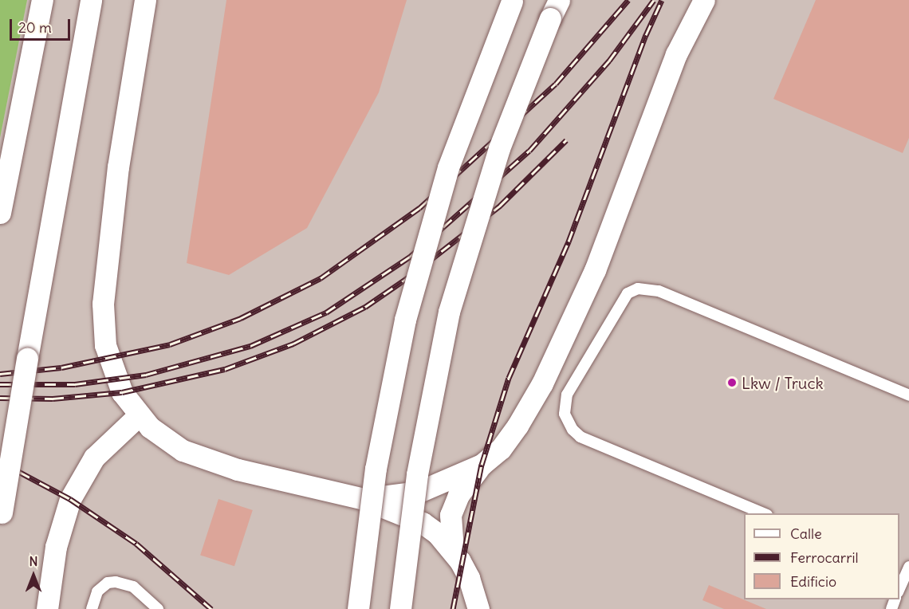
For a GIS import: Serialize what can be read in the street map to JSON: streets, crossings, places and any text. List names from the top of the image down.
{
  "places": ["Lkw / Truck"],
  "legend": ["Calle", "Ferrocarril", "Edificio"],
  "scale_bar": "20 m",
  "north": "top"
}
